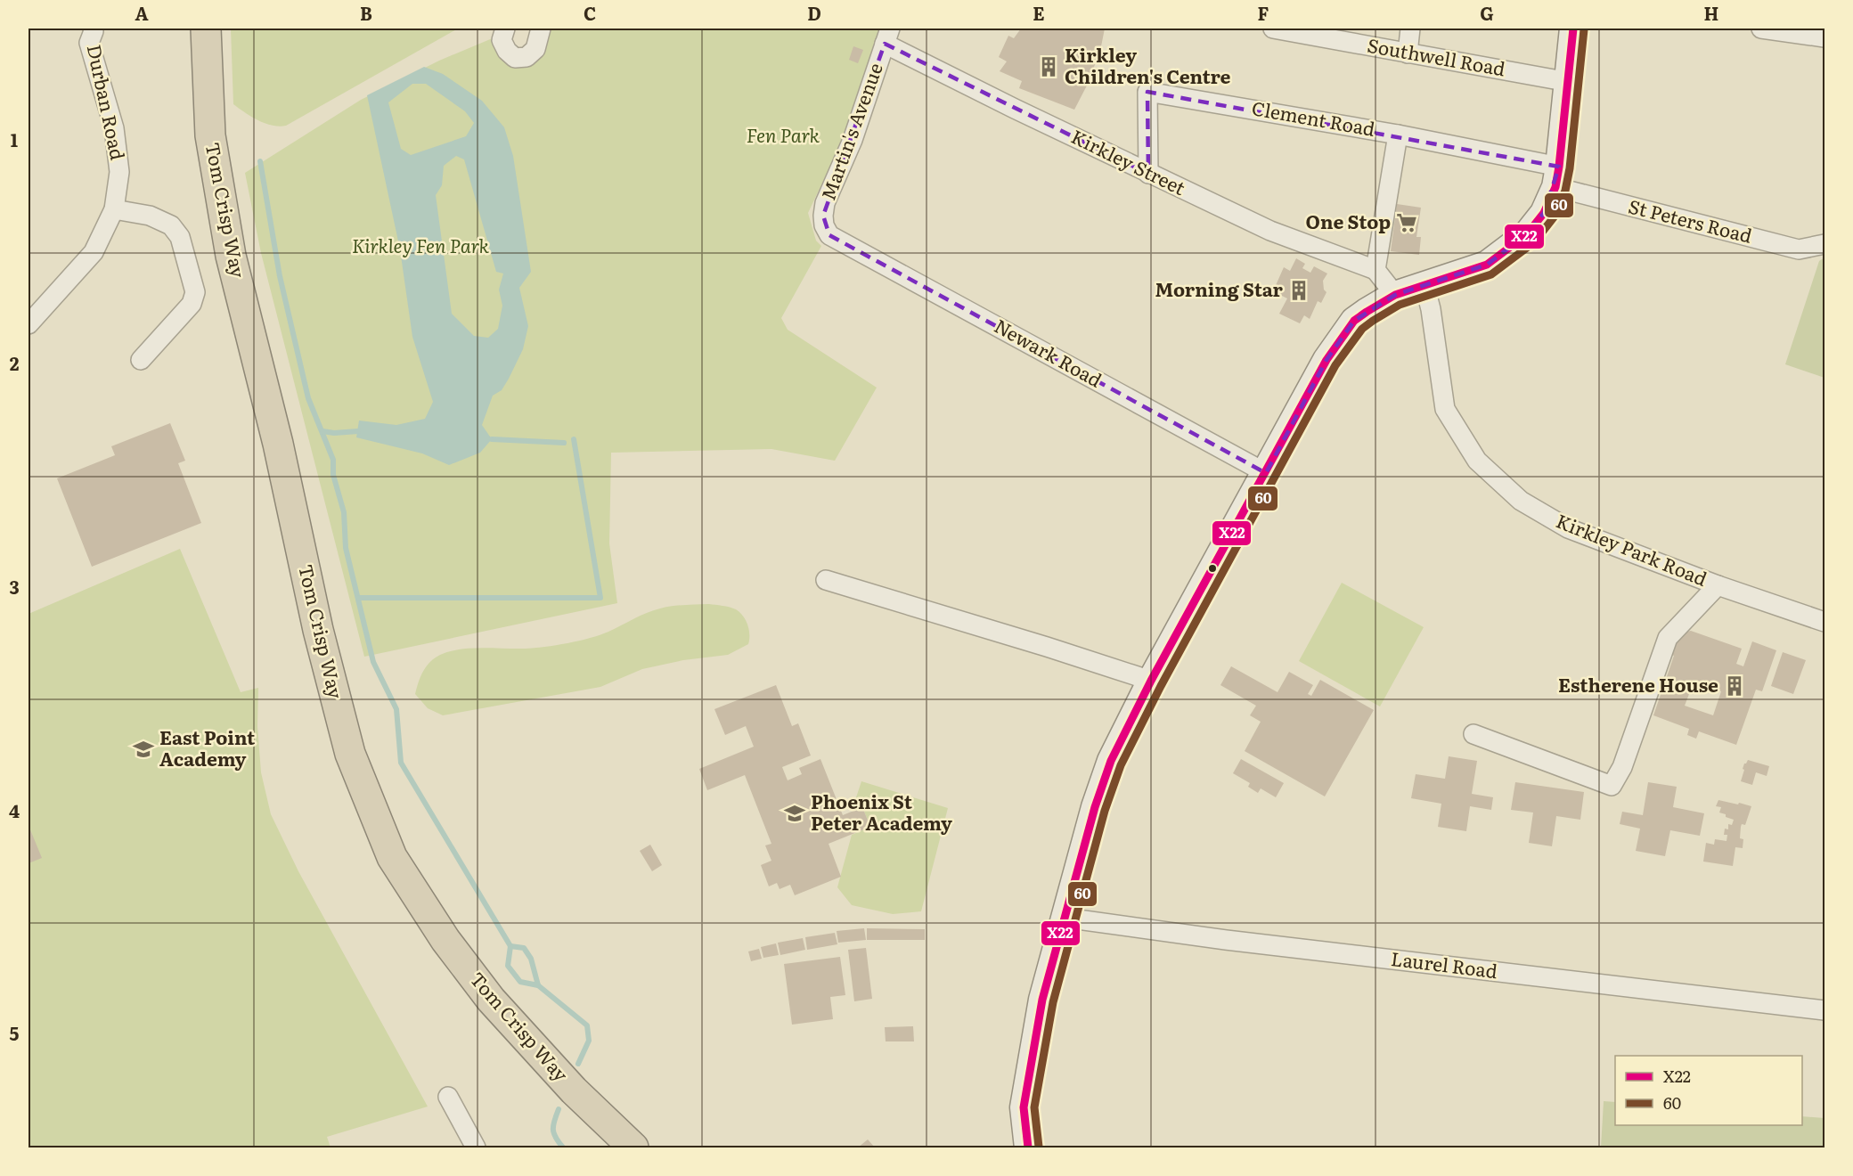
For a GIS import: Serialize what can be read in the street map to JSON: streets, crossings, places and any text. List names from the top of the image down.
{
  "streets": {
    "highway": ["Tom Crisp Way"],
    "street": [
      "Southwell Road",
      "Durban Road",
      "Clement Road",
      "Martin's Avenue",
      "Kirkley Street",
      "St Peters Road",
      "Newark Road",
      "Kirkley Park Road",
      "Laurel Road"
    ]
  },
  "crossings": [
    ["Clement Road", "Kirkley Street"],
    ["Clement Road", "St Peters Road"],
    ["Martin's Avenue", "Kirkley Street"],
    ["Martin's Avenue", "Newark Road"]
  ],
  "parks": ["Fen Park", "Kirkley Fen Park"],
  "places": {
    "building": ["Kirkley Children's Centre", "Morning Star", "Estherene House"],
    "supermarket": ["One Stop"],
    "school or university": ["East Point Academy", "Phoenix St Peter Academy"]
  },
  "lines": ["transit line X22", "transit line 60"],
  "legend": ["X22", "60"],
  "grid": {
    "columns": [
      "A",
      "B",
      "C",
      "D",
      "E",
      "F",
      "G",
      "H"
    ],
    "rows": [
      "1",
      "2",
      "3",
      "4",
      "5"
    ]
  }
}
